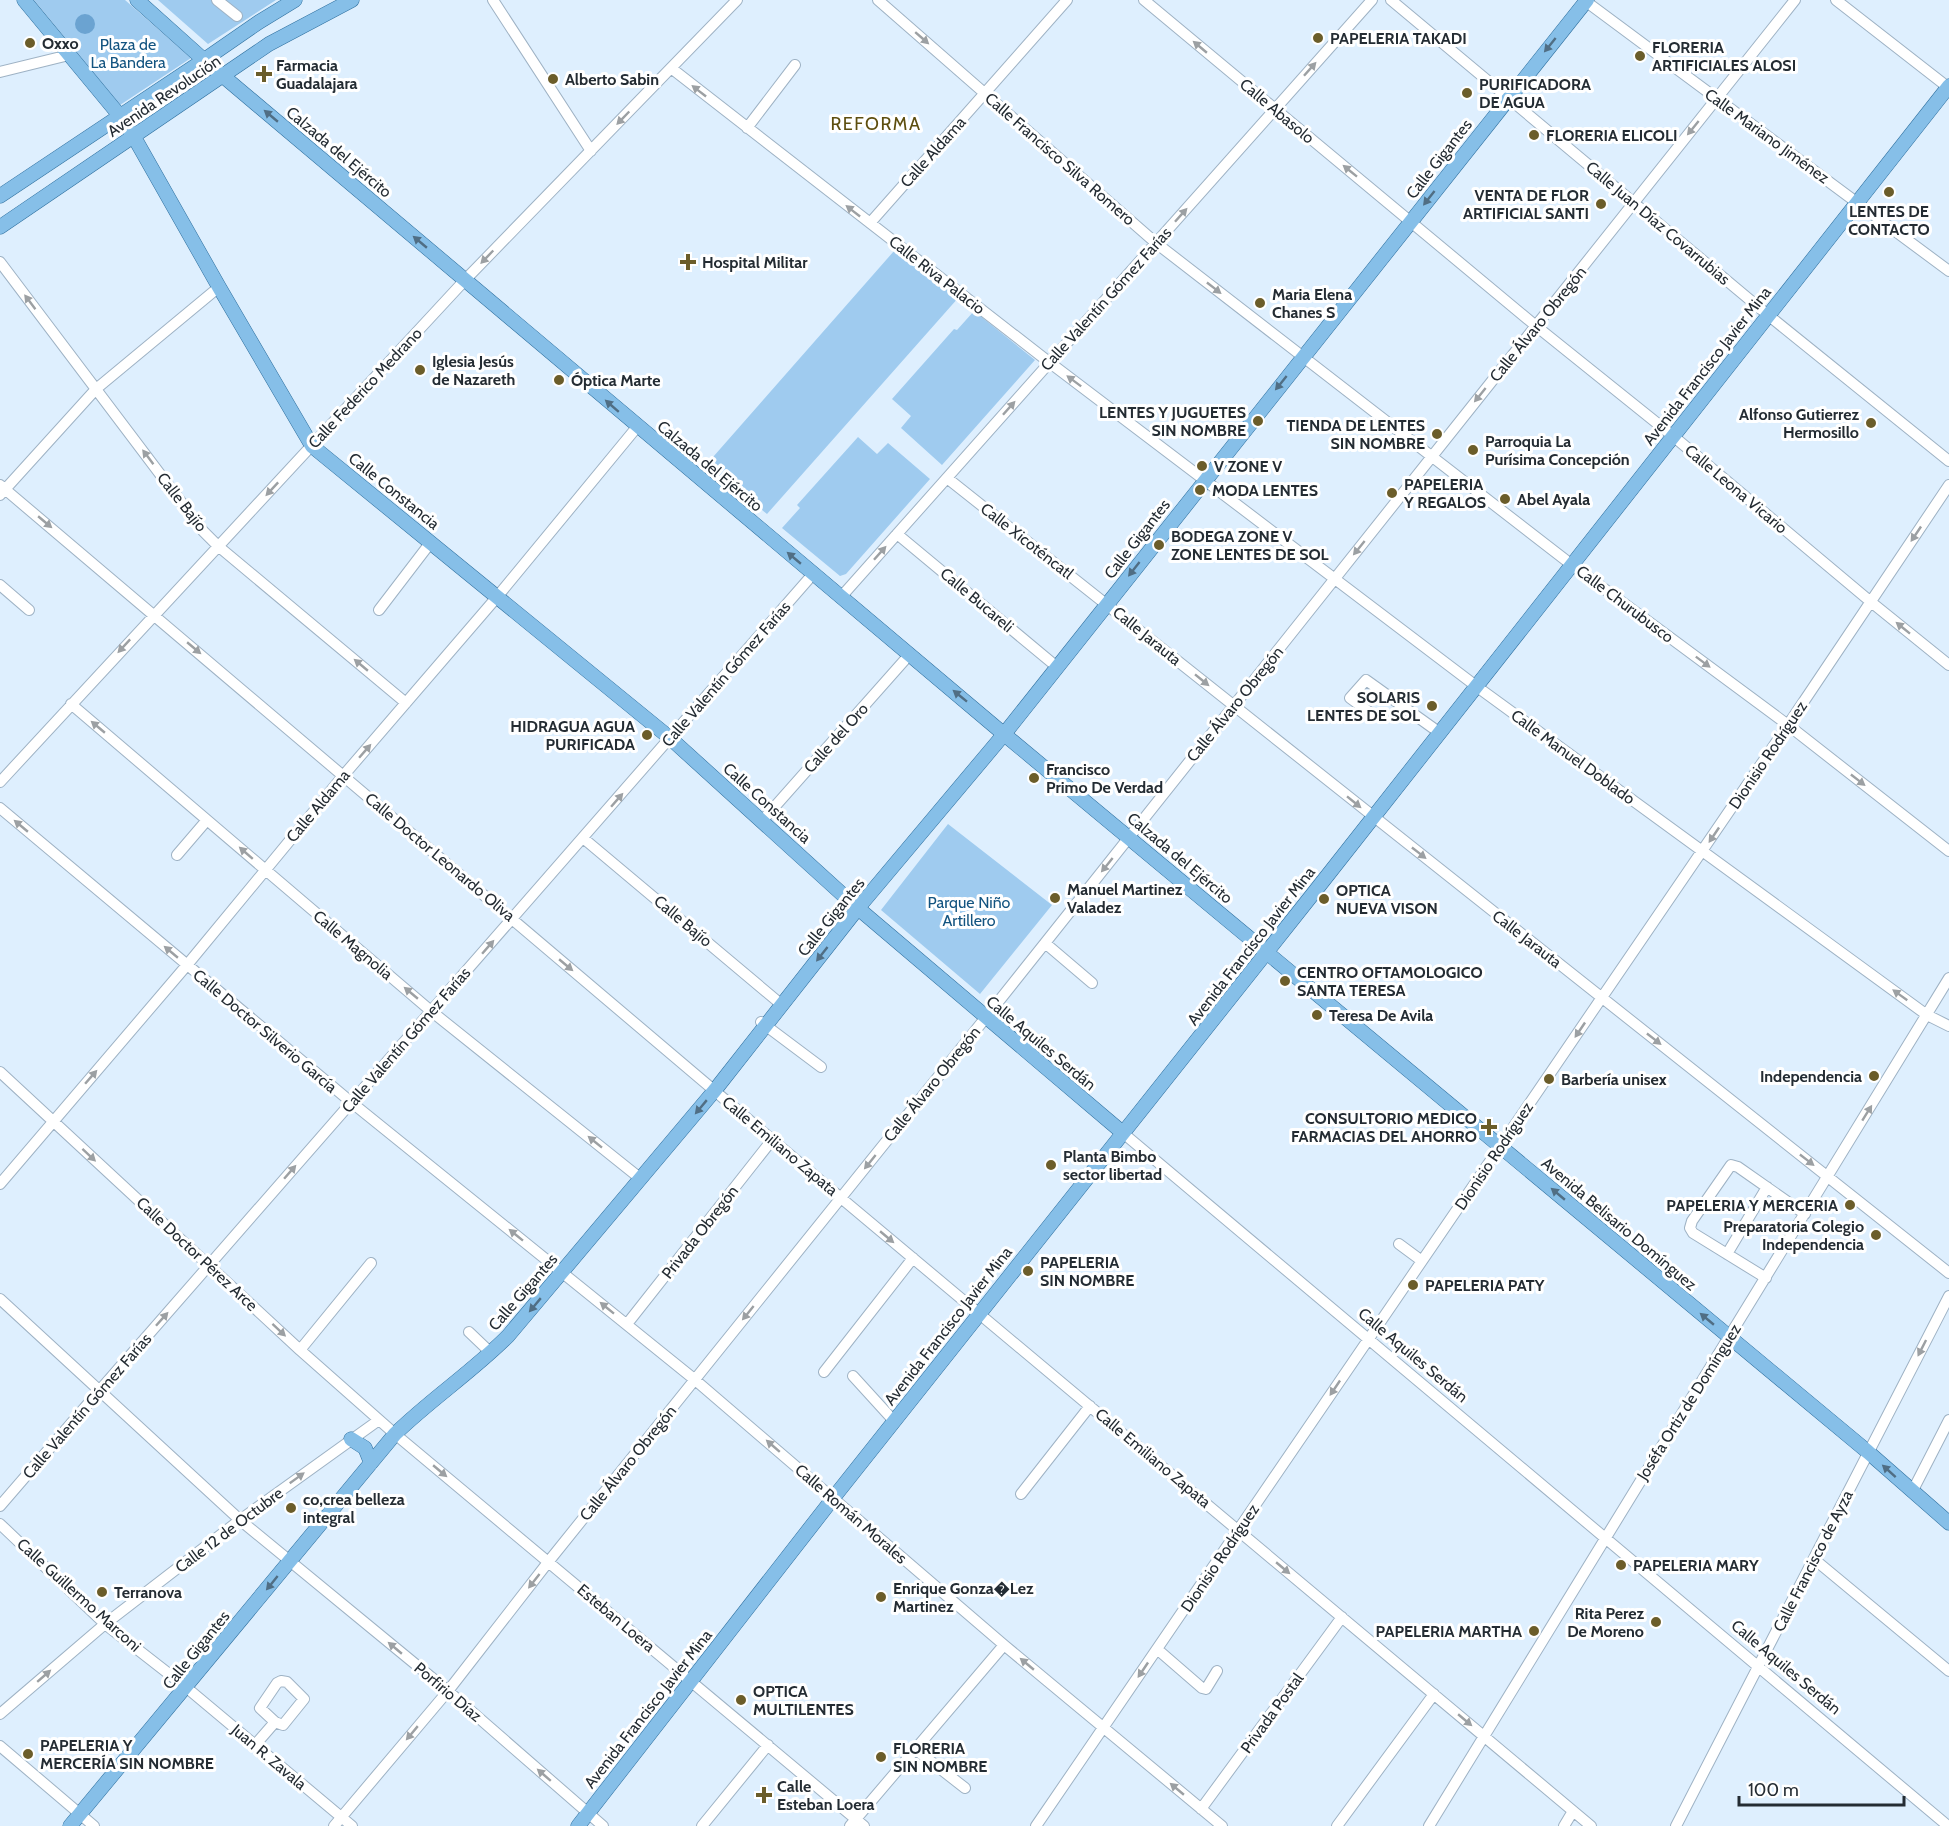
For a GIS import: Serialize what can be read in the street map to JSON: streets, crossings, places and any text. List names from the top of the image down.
{
  "streets": {
    "main road": [
      "Avenida Revolución",
      "Calzada del Ejército",
      "Calle Gigantes",
      "Avenida Francisco Javier Mina",
      "Calle Constancia",
      "Calle Aquiles Serdán",
      "Avenida Belisario Domínguez"
    ],
    "street": [
      "Calle Abasolo",
      "Calle Mariano Jiménez",
      "Calle Aldama",
      "Calle Francisco Silva Romero",
      "Calle Juan Díaz Covarrubias",
      "Calle Riva Palacio",
      "Calle Valentín Gómez Farías",
      "Calle Álvaro Obregón",
      "Calle Federico Medrano",
      "Calle Leona Vicario",
      "Calle Bajío",
      "Calle Xicoténcatl",
      "Calle Bucareli",
      "Calle Churubusco",
      "Calle Jarauta",
      "Calle del Oro",
      "Dionisio Rodríguez",
      "Calle Manuel Doblado",
      "Calle Doctor Leonardo Oliva",
      "Calle Magnolia",
      "Calle Doctor Silverio García",
      "Calle Emiliano Zapata",
      "Privada Obregón",
      "Calle Doctor Pérez Arce",
      "Joséfa Ortiz de Domínguez",
      "Calle Román Morales",
      "Calle 12 de Octubre",
      "Calle Francisco de Ayza",
      "Calle Guillermo Marconi",
      "Esteban Loera",
      "Porfirio Díaz",
      "Privada Postal",
      "Juan R. Zavala"
    ]
  },
  "crossings": [
    ["Avenida Revolución", "Calzada del Ejército"],
    ["Avenida Revolución", "Calle Constancia"],
    ["Calle Abasolo", "Calle Gigantes"],
    ["Calle Abasolo", "Calle Valentín Gómez Farías"],
    ["Calle Abasolo", "Calle Leona Vicario"],
    ["Calle Mariano Jiménez", "Calle Gigantes"],
    ["Calle Mariano Jiménez", "Calle Álvaro Obregón"],
    ["Calle Mariano Jiménez", "Avenida Francisco Javier Mina"],
    ["Calzada del Ejército", "Calle Aldama"],
    ["Calzada del Ejército", "Calle Gigantes"],
    ["Calzada del Ejército", "Calle Valentín Gómez Farías"],
    ["Calzada del Ejército", "Calle Álvaro Obregón"],
    ["Calzada del Ejército", "Avenida Francisco Javier Mina"],
    ["Calzada del Ejército", "Calle Federico Medrano"],
    ["Calzada del Ejército", "Calle del Oro"],
    ["Calzada del Ejército", "Avenida Belisario Domínguez"],
    ["Calle Aldama", "Calle Francisco Silva Romero"],
    ["Calle Aldama", "Calle Riva Palacio"],
    ["Calle Aldama", "Calle Constancia"],
    ["Calle Aldama", "Calle Bajío"],
    ["Calle Aldama", "Calle Doctor Leonardo Oliva"],
    ["Calle Aldama", "Calle Magnolia"],
    ["Calle Aldama", "Calle Doctor Silverio García"],
    ["Calle Aldama", "Calle Doctor Pérez Arce"],
    ["Calle Francisco Silva Romero", "Calle Gigantes"],
    ["Calle Francisco Silva Romero", "Calle Valentín Gómez Farías"],
    ["Calle Francisco Silva Romero", "Calle Churubusco"],
    ["Calle Gigantes", "Calle Juan Díaz Covarrubias"],
    ["Calle Gigantes", "Calle Riva Palacio"],
    ["Calle Gigantes", "Calle Leona Vicario"],
    ["Calle Gigantes", "Calle Constancia"],
    ["Calle Gigantes", "Calle Bajío"],
    ["Calle Gigantes", "Calle Xicoténcatl"],
    ["Calle Gigantes", "Calle Bucareli"],
    ["Calle Gigantes", "Calle Churubusco"],
    ["Calle Gigantes", "Calle Jarauta"],
    ["Calle Gigantes", "Calle Manuel Doblado"],
    ["Calle Gigantes", "Calle Doctor Leonardo Oliva"],
    ["Calle Gigantes", "Calle Magnolia"],
    ["Calle Gigantes", "Calle Doctor Silverio García"],
    ["Calle Gigantes", "Calle Aquiles Serdán"],
    ["Calle Gigantes", "Calle Emiliano Zapata"],
    ["Calle Gigantes", "Calle Doctor Pérez Arce"],
    ["Calle Gigantes", "Calle Román Morales"],
    ["Calle Gigantes", "Calle Guillermo Marconi"],
    ["Calle Gigantes", "Esteban Loera"],
    ["Calle Gigantes", "Porfirio Díaz"],
    ["Calle Gigantes", "Juan R. Zavala"],
    ["Calle Juan Díaz Covarrubias", "Calle Álvaro Obregón"],
    ["Calle Juan Díaz Covarrubias", "Avenida Francisco Javier Mina"],
    ["Calle Riva Palacio", "Calle Valentín Gómez Farías"],
    ["Calle Riva Palacio", "Calle Federico Medrano"],
    ["Calle Riva Palacio", "Calle Manuel Doblado"],
    ["Calle Valentín Gómez Farías", "Calle Constancia"],
    ["Calle Valentín Gómez Farías", "Calle Bajío"],
    ["Calle Valentín Gómez Farías", "Calle Xicoténcatl"],
    ["Calle Valentín Gómez Farías", "Calle Bucareli"],
    ["Calle Valentín Gómez Farías", "Calle Doctor Leonardo Oliva"],
    ["Calle Valentín Gómez Farías", "Calle Magnolia"],
    ["Calle Valentín Gómez Farías", "Calle Doctor Silverio García"],
    ["Calle Valentín Gómez Farías", "Calle Doctor Pérez Arce"],
    ["Calle Valentín Gómez Farías", "Porfirio Díaz"],
    ["Calle Álvaro Obregón", "Calle Leona Vicario"],
    ["Calle Álvaro Obregón", "Calle Churubusco"],
    ["Calle Álvaro Obregón", "Calle Jarauta"],
    ["Calle Álvaro Obregón", "Calle Manuel Doblado"],
    ["Calle Álvaro Obregón", "Calle Aquiles Serdán"],
    ["Calle Álvaro Obregón", "Calle Emiliano Zapata"],
    ["Calle Álvaro Obregón", "Calle Román Morales"],
    ["Calle Álvaro Obregón", "Esteban Loera"],
    ["Calle Álvaro Obregón", "Porfirio Díaz"],
    ["Calle Álvaro Obregón", "Juan R. Zavala"],
    ["Avenida Francisco Javier Mina", "Calle Leona Vicario"],
    ["Avenida Francisco Javier Mina", "Calle Churubusco"],
    ["Avenida Francisco Javier Mina", "Calle Jarauta"],
    ["Avenida Francisco Javier Mina", "Calle Manuel Doblado"],
    ["Avenida Francisco Javier Mina", "Calle Aquiles Serdán"],
    ["Avenida Francisco Javier Mina", "Calle Emiliano Zapata"],
    ["Avenida Francisco Javier Mina", "Avenida Belisario Domínguez"],
    ["Avenida Francisco Javier Mina", "Calle Román Morales"],
    ["Avenida Francisco Javier Mina", "Esteban Loera"],
    ["Avenida Francisco Javier Mina", "Porfirio Díaz"],
    ["Calle Federico Medrano", "Calle Constancia"],
    ["Calle Federico Medrano", "Calle Bajío"],
    ["Calle Federico Medrano", "Calle Doctor Leonardo Oliva"],
    ["Calle Federico Medrano", "Calle Magnolia"],
    ["Calle Leona Vicario", "Dionisio Rodríguez"],
    ["Calle Constancia", "Calle del Oro"],
    ["Calle Constancia", "Calle Aquiles Serdán"],
    ["Calle Xicoténcatl", "Calle Jarauta"],
    ["Calle Churubusco", "Dionisio Rodríguez"],
    ["Calle Jarauta", "Dionisio Rodríguez"],
    ["Calle Jarauta", "Joséfa Ortiz de Domínguez"],
    ["Dionisio Rodríguez", "Calle Manuel Doblado"],
    ["Dionisio Rodríguez", "Calle Aquiles Serdán"],
    ["Dionisio Rodríguez", "Calle Emiliano Zapata"],
    ["Dionisio Rodríguez", "Avenida Belisario Domínguez"],
    ["Dionisio Rodríguez", "Calle Román Morales"],
    ["Calle Manuel Doblado", "Joséfa Ortiz de Domínguez"],
    ["Calle Doctor Leonardo Oliva", "Calle Emiliano Zapata"],
    ["Calle Doctor Silverio García", "Calle Román Morales"],
    ["Calle Aquiles Serdán", "Joséfa Ortiz de Domínguez"],
    ["Calle Aquiles Serdán", "Calle Francisco de Ayza"],
    ["Calle Emiliano Zapata", "Privada Obregón"],
    ["Calle Emiliano Zapata", "Joséfa Ortiz de Domínguez"],
    ["Calle Emiliano Zapata", "Privada Postal"],
    ["Avenida Belisario Domínguez", "Joséfa Ortiz de Domínguez"],
    ["Avenida Belisario Domínguez", "Calle Francisco de Ayza"],
    ["Privada Obregón", "Calle Román Morales"],
    ["Calle Doctor Pérez Arce", "Calle 12 de Octubre"],
    ["Calle Doctor Pérez Arce", "Esteban Loera"],
    ["Calle Román Morales", "Privada Postal"],
    ["Calle 12 de Octubre", "Calle Guillermo Marconi"],
    ["Calle 12 de Octubre", "Porfirio Díaz"],
    ["Calle Guillermo Marconi", "Juan R. Zavala"]
  ],
  "one_way": [
    "Calle Abasolo",
    "Calzada del Ejército",
    "Calle Francisco Silva Romero",
    "Calle Gigantes",
    "Calle Riva Palacio",
    "Calle Valentín Gómez Farías",
    "Calle Álvaro Obregón",
    "Calle Federico Medrano",
    "Calle Bajío",
    "Calle Churubusco",
    "Calle Jarauta",
    "Dionisio Rodríguez",
    "Calle Doctor Leonardo Oliva",
    "Calle Magnolia",
    "Calle Doctor Silverio García",
    "Avenida Belisario Domínguez",
    "Calle Doctor Pérez Arce",
    "Calle Román Morales",
    "Calle 12 de Octubre",
    "Porfirio Díaz"
  ],
  "districts": ["REFORMA"],
  "parks": ["Plaza de La Bandera", "Parque Niño Artillero"],
  "places": {
    "other": [
      "PAPELERIA TAKADI",
      "Oxxo",
      "FLORERIA ARTIFICIALES ALOSI",
      "Alberto Sabin",
      "PURIFICADORA DE AGUA",
      "FLORERIA ELICOLI",
      "LENTES DE CONTACTO",
      "VENTA DE FLOR ARTIFICIAL SANTI",
      "Maria Elena Chanes S",
      "Iglesia Jesús de Nazareth",
      "Óptica Marte",
      "LENTES Y JUGUETES SIN NOMBRE",
      "Alfonso Gutierrez Hermosillo",
      "TIENDA DE LENTES SIN NOMBRE",
      "Parroquia La Purísima Concepción",
      "V ZONE V",
      "MODA LENTES",
      "PAPELERIA Y REGALOS",
      "Abel Ayala",
      "BODEGA ZONE V ZONE LENTES DE SOL",
      "SOLARIS LENTES DE SOL",
      "HIDRAGUA AGUA PURIFICADA",
      "Francisco Primo De Verdad",
      "Manuel Martinez Valadez",
      "OPTICA NUEVA VISON",
      "CENTRO OFTAMOLOGICO SANTA TERESA",
      "Teresa De Avila",
      "Independencia",
      "Barbería unisex",
      "Planta Bimbo sector libertad",
      "PAPELERIA Y MERCERIA",
      "Preparatoria Colegio Independencia",
      "PAPELERIA SIN NOMBRE",
      "PAPELERIA PATY",
      "co,crea belleza integral",
      "PAPELERIA MARY",
      "Terranova",
      "Enrique Gonza�Lez Martinez",
      "Rita Perez De Moreno",
      "PAPELERIA MARTHA",
      "OPTICA MULTILENTES",
      "PAPELERIA Y MERCERÍA SIN NOMBRE",
      "FLORERIA SIN NOMBRE"
    ],
    "health": [
      "Farmacia Guadalajara",
      "Hospital Militar",
      "CONSULTORIO MEDICO FARMACIAS DEL AHORRO",
      "Calle Esteban Loera"
    ]
  },
  "scale_bar": "100 m"
}
